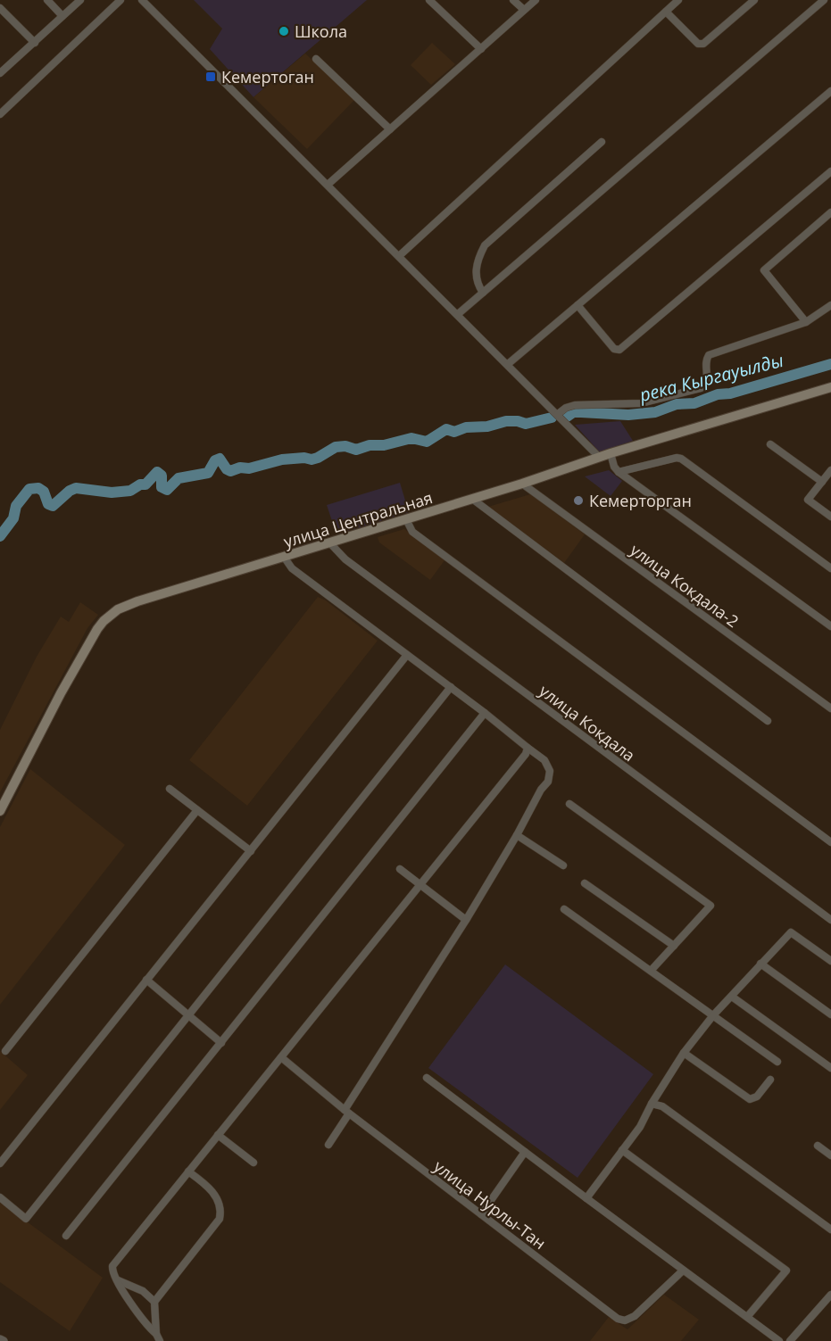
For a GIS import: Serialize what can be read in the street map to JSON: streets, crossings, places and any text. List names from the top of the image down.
{
  "streets": {
    "main road": ["улица Центральная"],
    "street": ["улица Кокдала-2", "улица Кокдала", "улица Нурлы-Тан"]
  },
  "crossings": [
    ["улица Центральная", "улица Кокдала-2"],
    ["улица Центральная", "улица Кокдала"]
  ],
  "water": ["река Кыргауылды"],
  "places": {
    "other": ["Школа", "Кемерторган"],
    "transit": ["Кемертоган"]
  }
}
